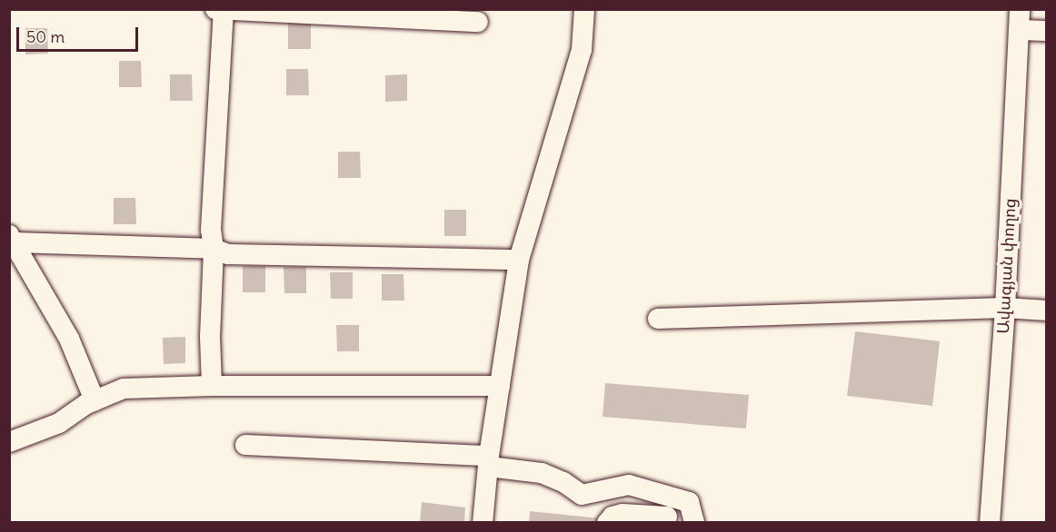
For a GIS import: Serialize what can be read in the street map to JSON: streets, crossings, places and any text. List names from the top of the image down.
{
  "streets": {
    "street": ["Ավագյան փողոց"]
  },
  "scale_bar": "50 m"
}
